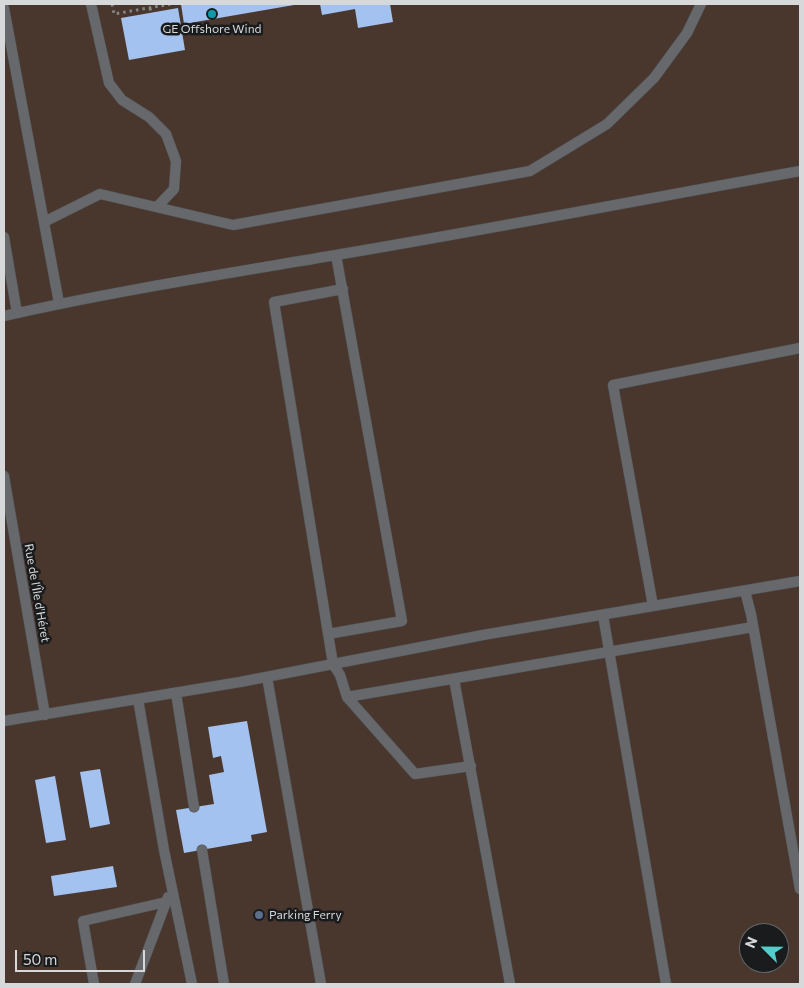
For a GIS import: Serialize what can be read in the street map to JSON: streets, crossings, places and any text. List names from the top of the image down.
{
  "streets": {
    "lane": ["Rue de l'Île d'Héret"]
  },
  "places": ["GE Offshore Wind", "Parking Ferry"],
  "scale_bar": "50 m",
  "north": "top left"
}
